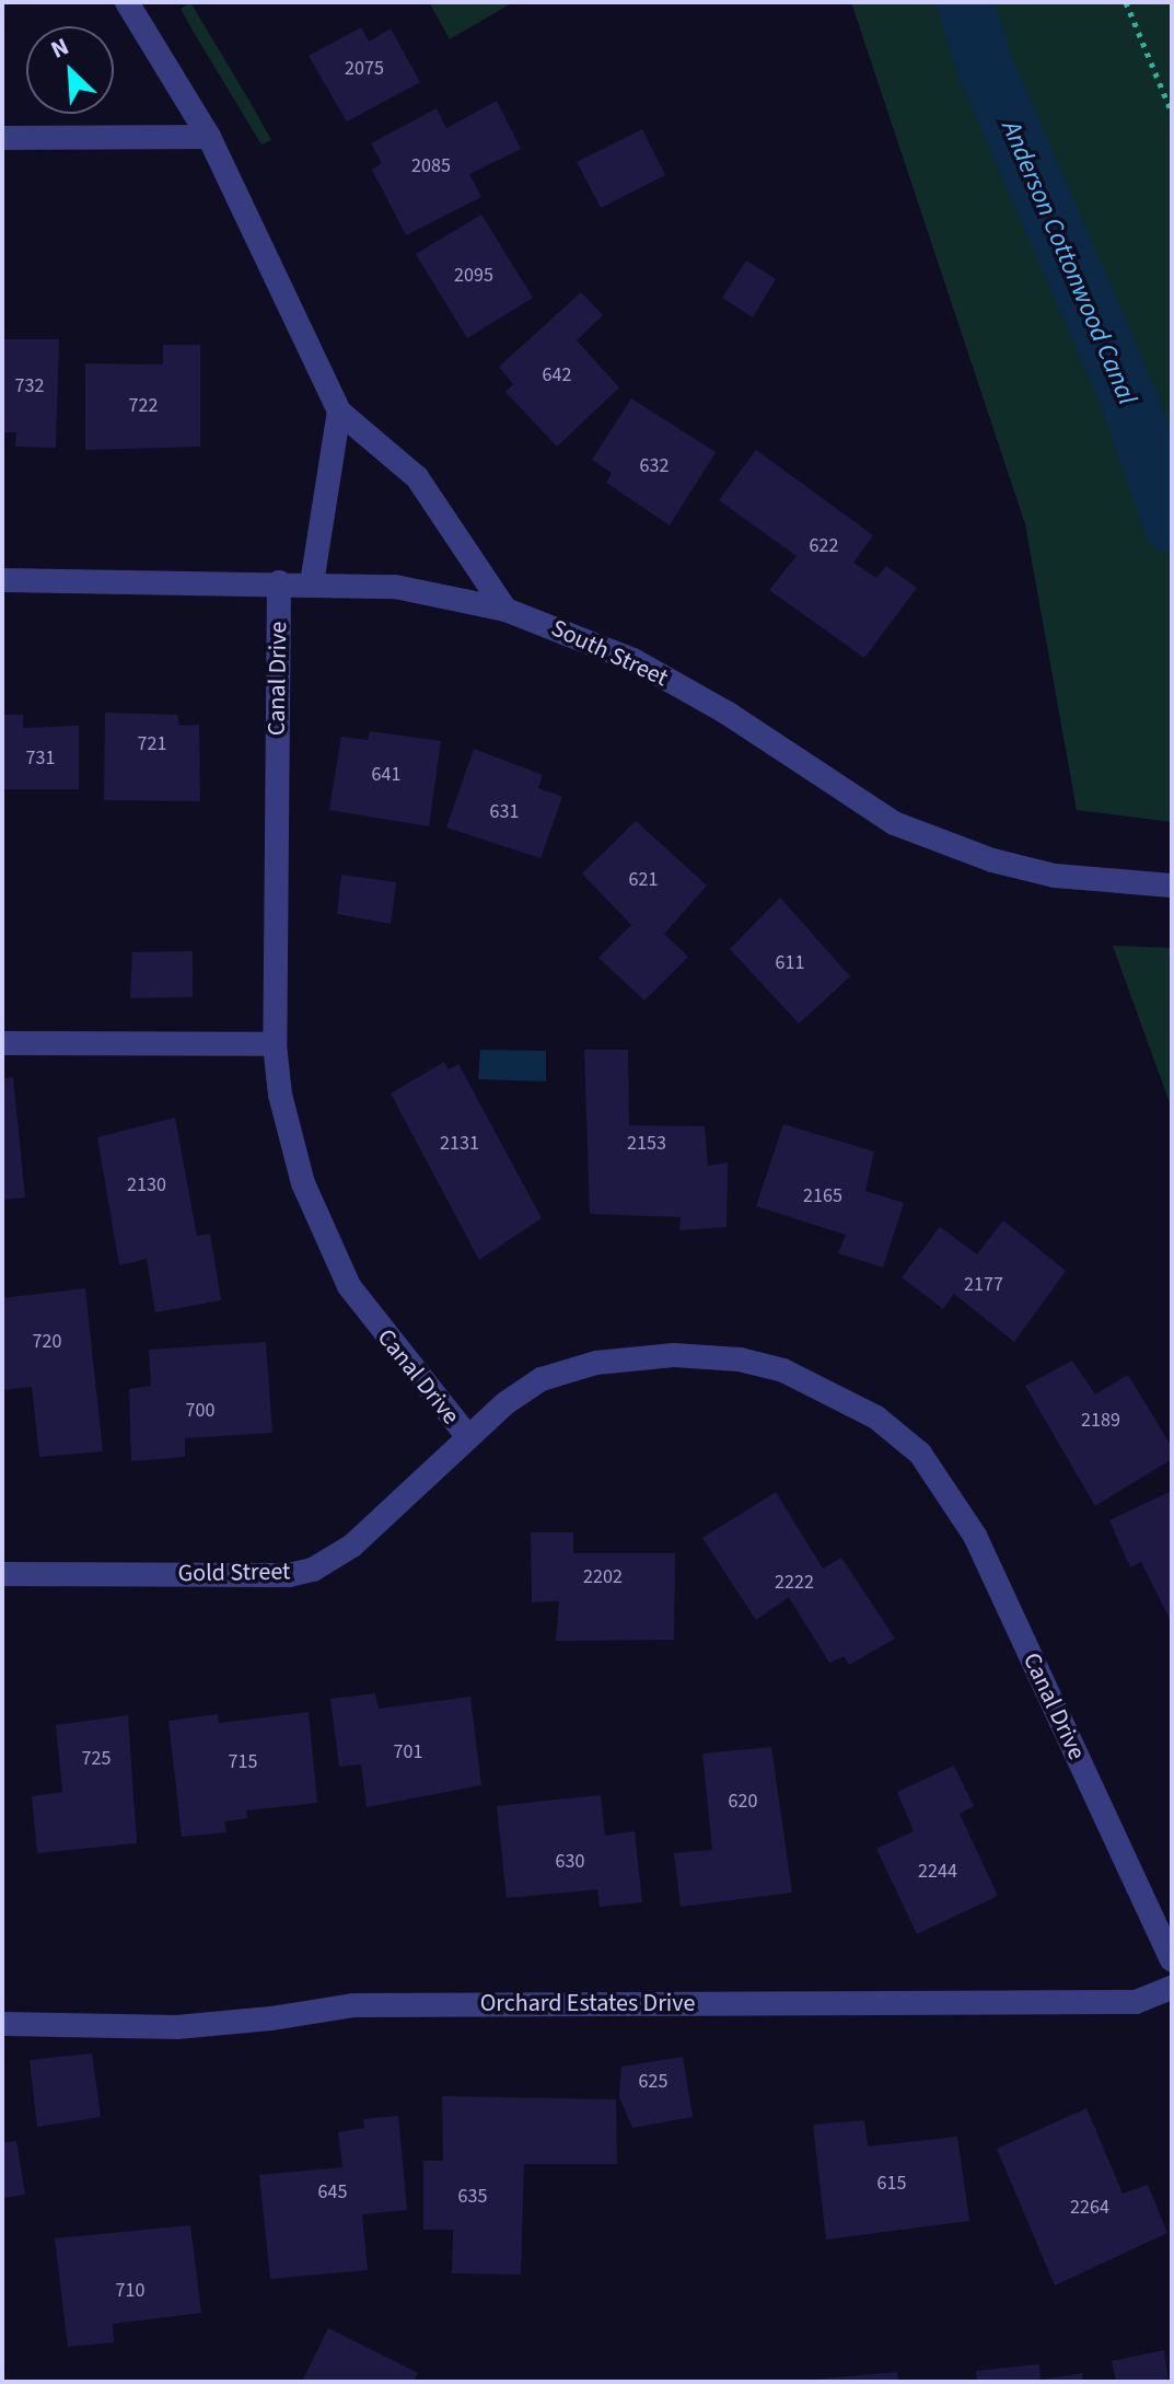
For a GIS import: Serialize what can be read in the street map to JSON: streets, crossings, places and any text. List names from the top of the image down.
{
  "streets": {
    "street": [
      "South Street",
      "Canal Drive",
      "Gold Street",
      "Orchard Estates Drive"
    ]
  },
  "crossings": [
    ["South Street", "Canal Drive"],
    ["Canal Drive", "Gold Street"]
  ],
  "water": ["Anderson Cottonwood Canal"],
  "house_numbers": [
    "2075",
    "2085",
    "2095",
    "642",
    "732",
    "722",
    "632",
    "622",
    "721",
    "731",
    "641",
    "631",
    "621",
    "611",
    "2131",
    "2153",
    "2130",
    "2165",
    "2177",
    "720",
    "700",
    "2189",
    "2202",
    "2222",
    "701",
    "725",
    "715",
    "620",
    "630",
    "2244",
    "625",
    "615",
    "645",
    "635",
    "2264",
    "710"
  ],
  "north": "top left"
}
